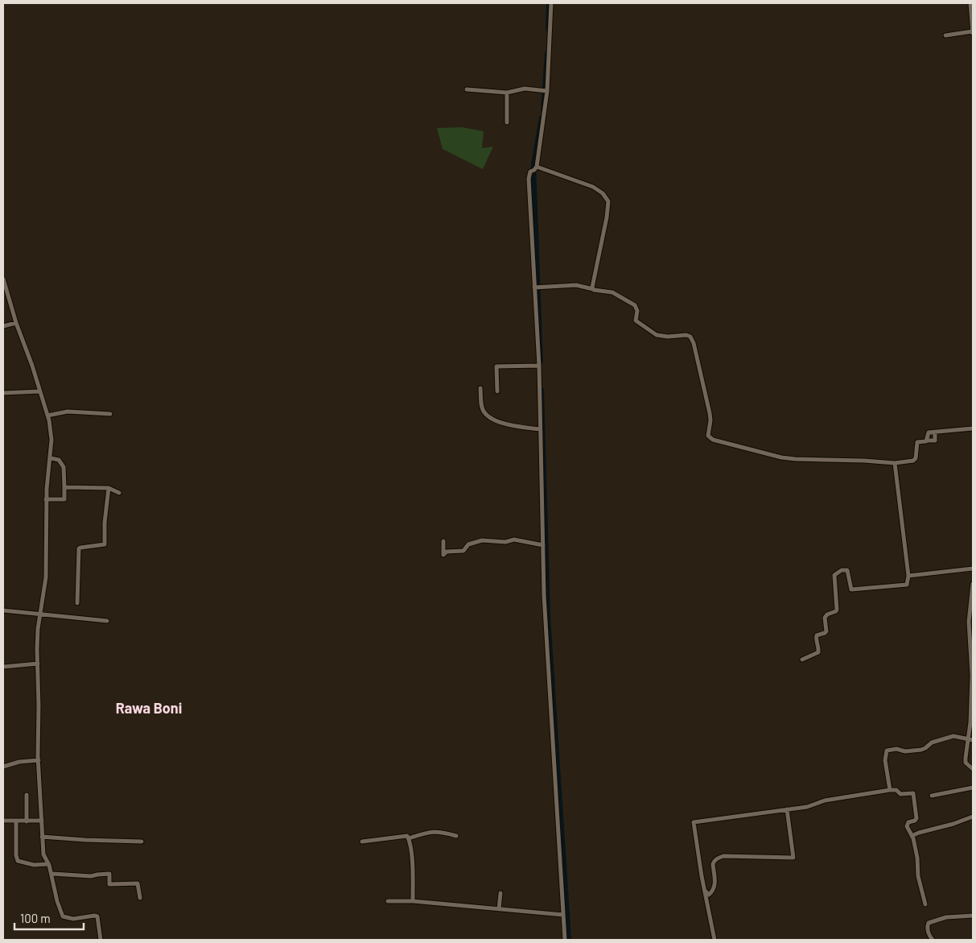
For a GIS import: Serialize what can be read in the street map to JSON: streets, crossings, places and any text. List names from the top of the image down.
{
  "districts": ["Rawa Boni"],
  "scale_bar": "100 m"
}
